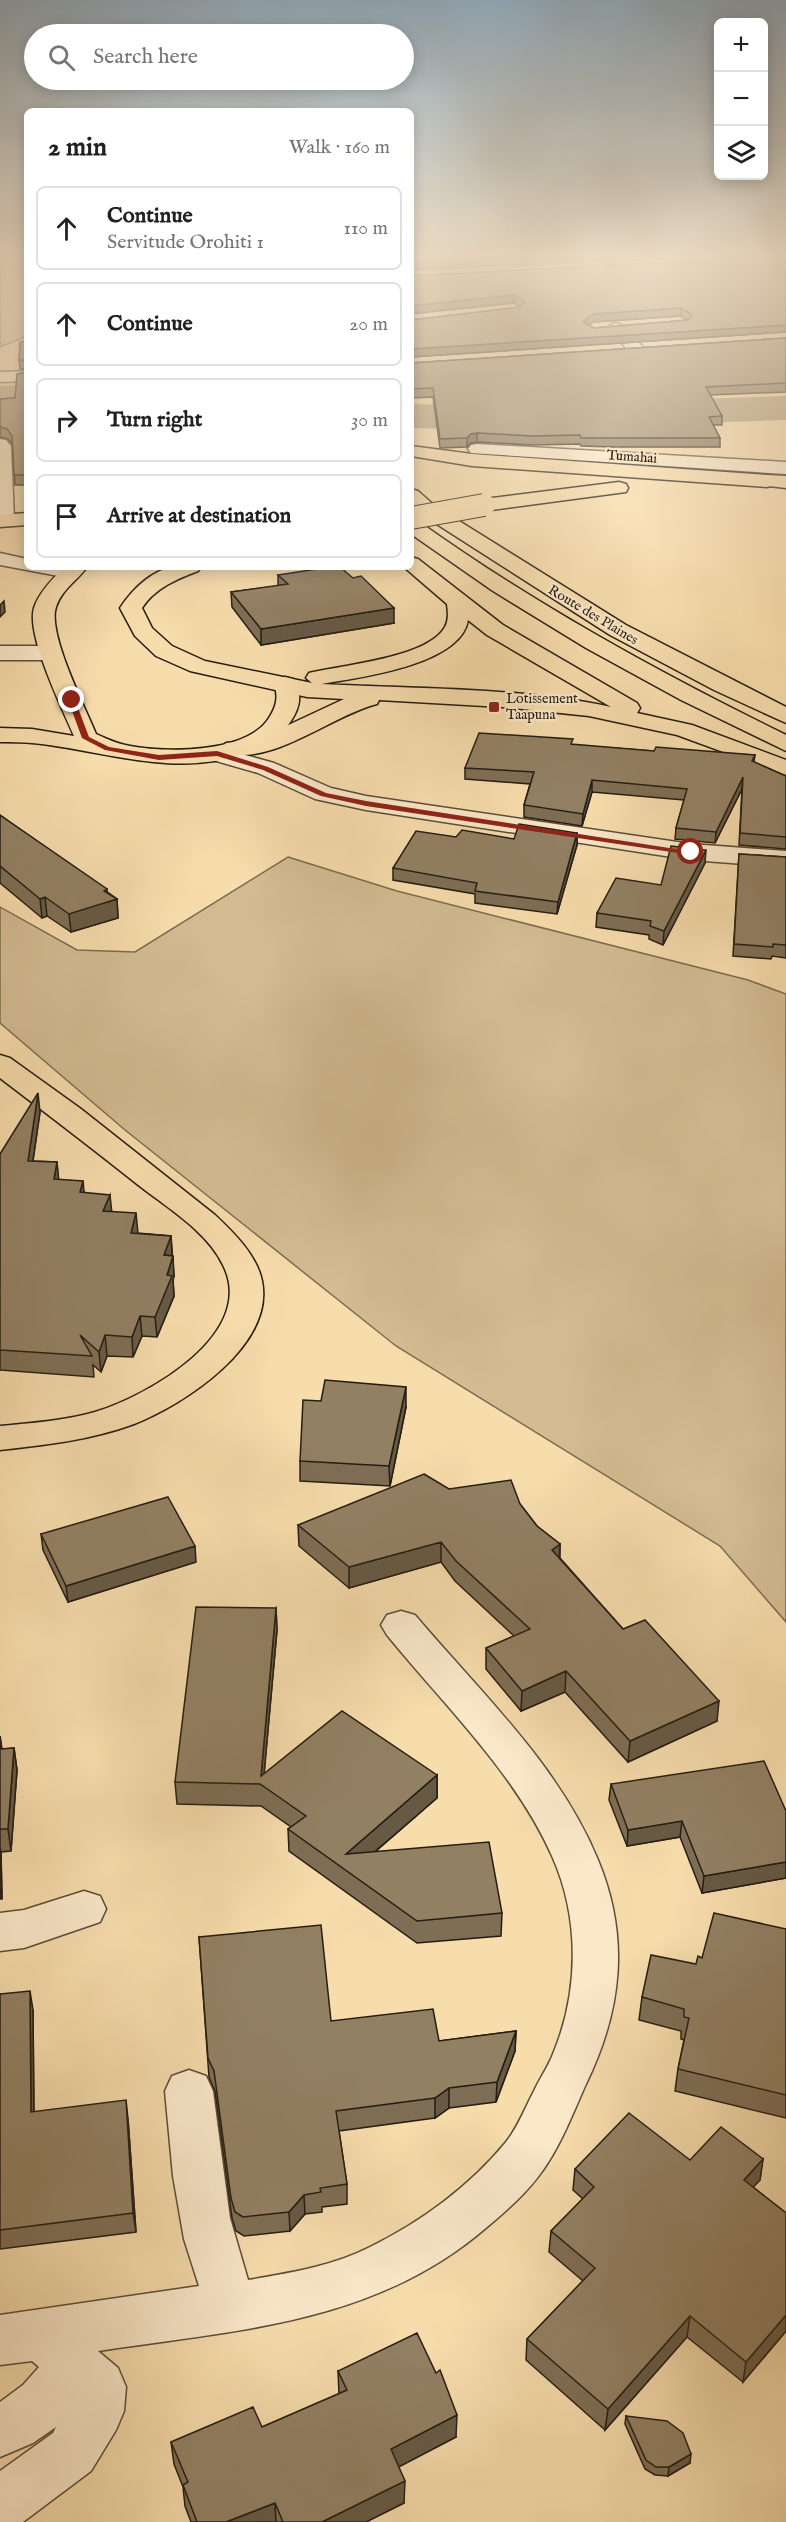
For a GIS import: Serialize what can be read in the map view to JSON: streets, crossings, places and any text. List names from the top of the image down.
{
  "streets": {
    "main road": ["Route des Plaines"],
    "street": ["Tumahai"]
  },
  "places": {
    "transit": ["Lotissement Taapuna"]
  },
  "page": {
    "map_buttons": ["+", "−"],
    "search": "Search here",
    "heading": ["2 min", "Walk · 160 m"],
    "list": [
      ["Continue", "Servitude Orohiti 1", "110 m"],
      ["Continue", "20 m"],
      ["Turn right", "30 m"],
      "Arrive at destination"
    ]
  }
}
